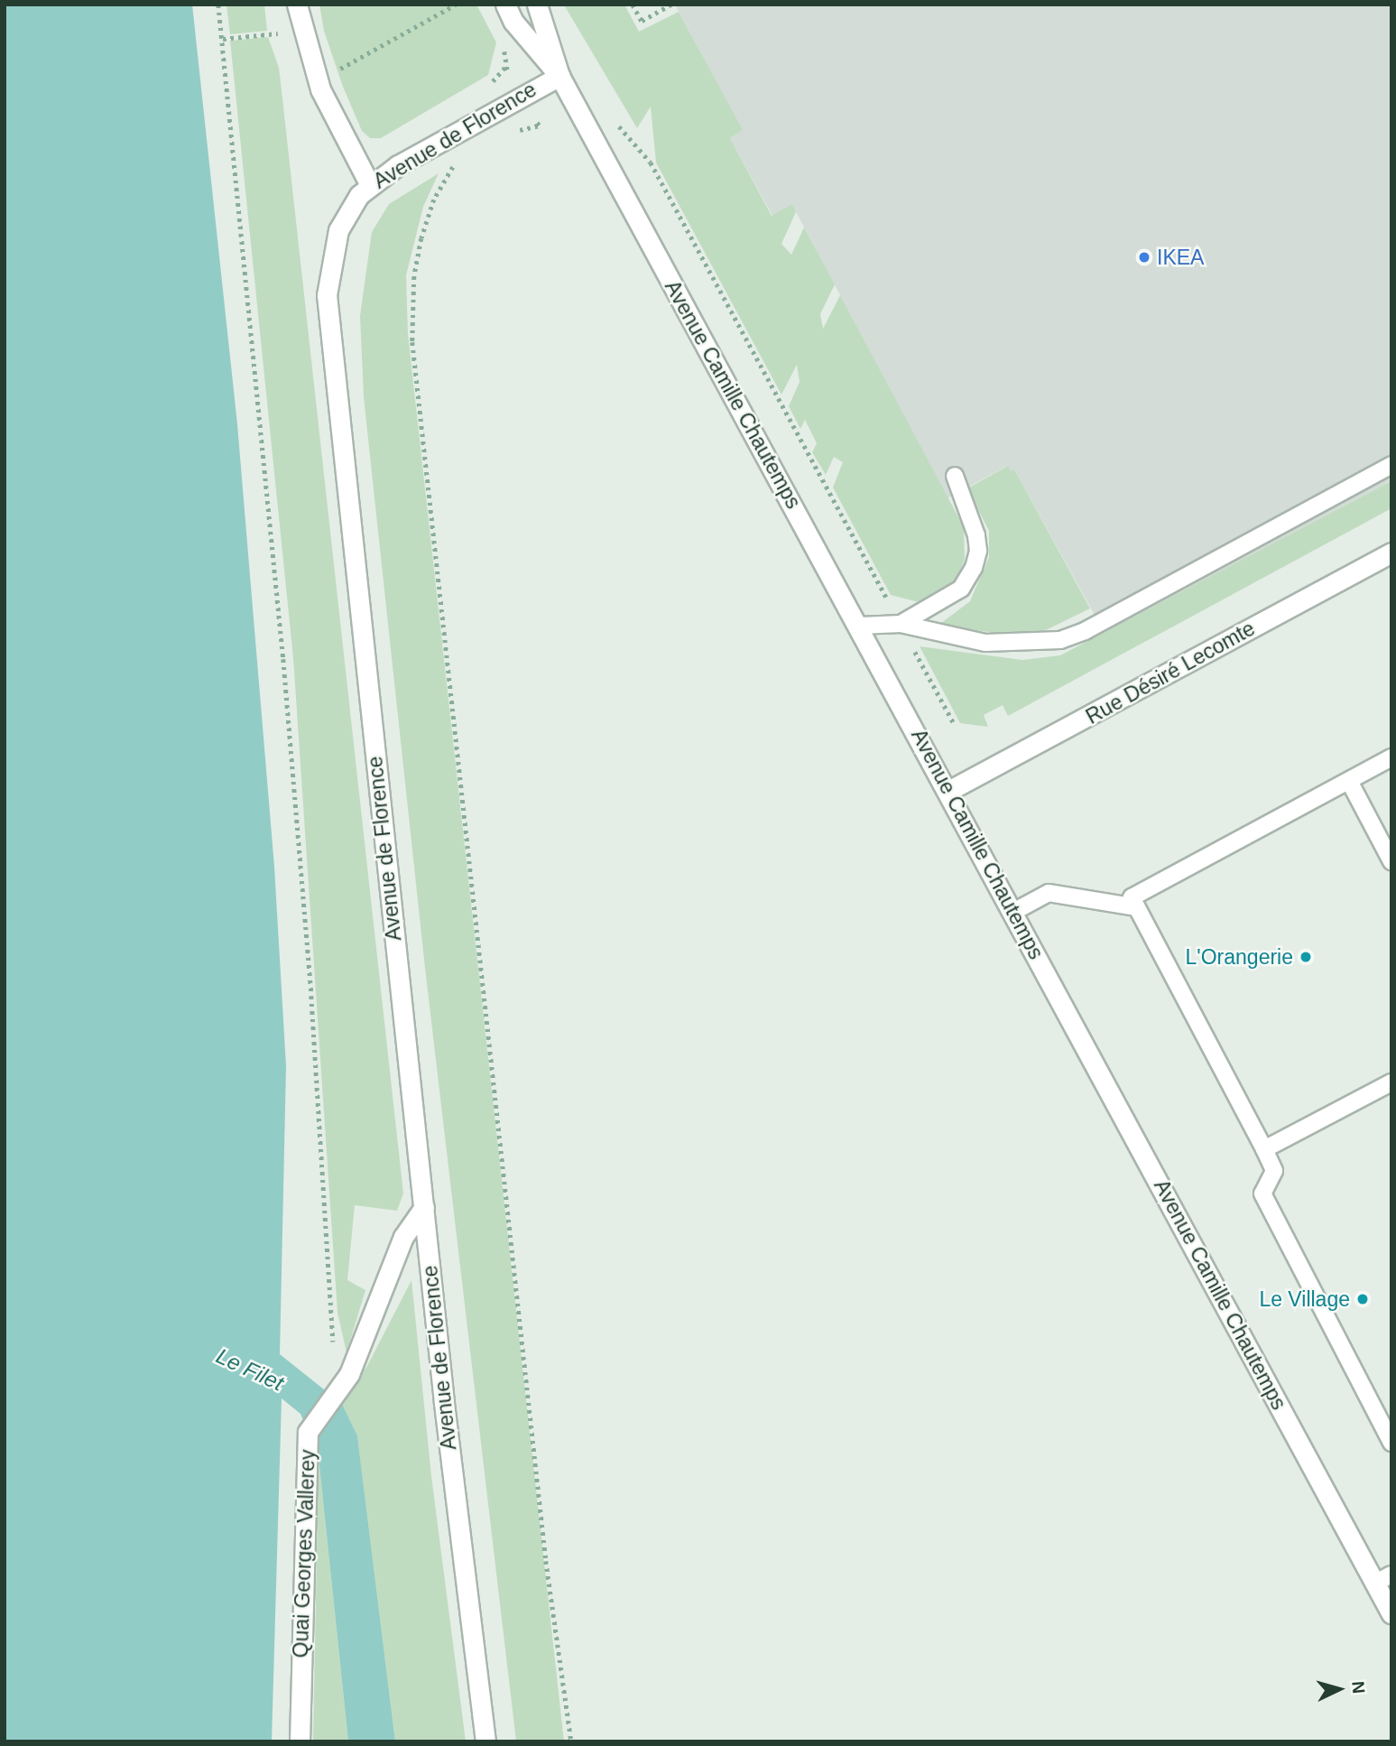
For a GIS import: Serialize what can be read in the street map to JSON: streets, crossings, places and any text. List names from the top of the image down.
{
  "streets": {
    "street": [
      "Avenue de Florence",
      "Avenue Camille Chautemps",
      "Rue Désiré Lecomte",
      "Quai Georges Vallerey"
    ]
  },
  "crossings": [
    ["Avenue de Florence", "Avenue Camille Chautemps"],
    ["Avenue de Florence", "Quai Georges Vallerey"],
    ["Avenue Camille Chautemps", "Rue Désiré Lecomte"]
  ],
  "water": ["Le Filet"],
  "places": ["IKEA", "L'Orangerie", "Le Village"],
  "north": "right"
}
